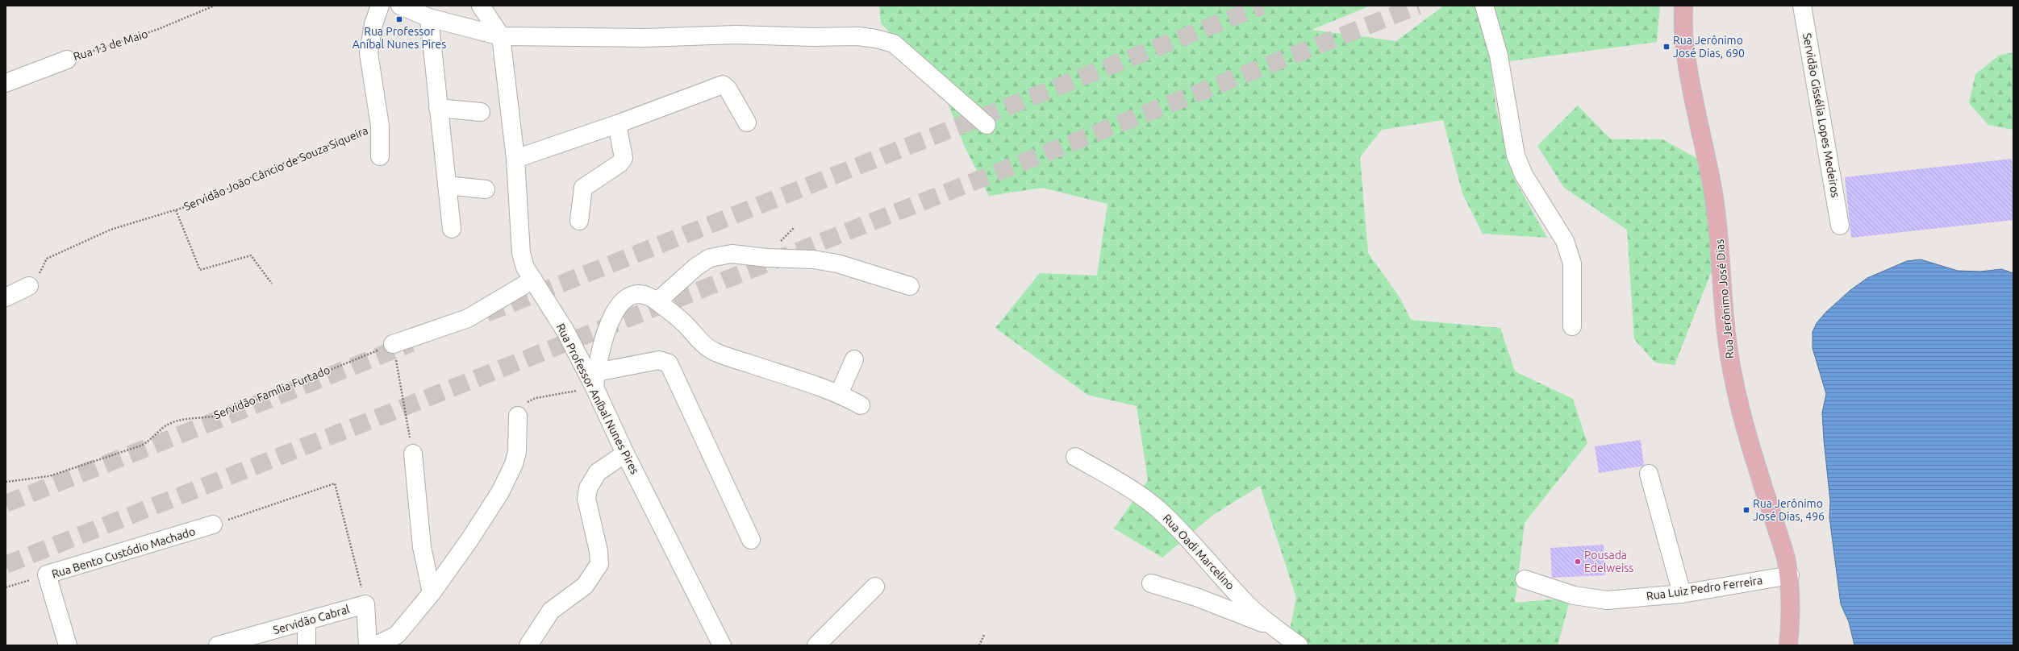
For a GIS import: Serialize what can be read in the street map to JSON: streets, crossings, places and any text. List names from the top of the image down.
{
  "streets": {
    "main road": ["Rua Jerônimo José Dias"],
    "street": [
      "Rua 13 de Maio",
      "Servidão Gissélia Lopes Medeiros",
      "Rua Professor Aníbal Nunes Pires",
      "Rua Oadi Marcelino",
      "Rua Bento Custódio Machado",
      "Rua Luiz Pedro Ferreira",
      "Servidão Cabral"
    ],
    "path": ["Servidão João Câncio de Souza Siqueira", "Servidão Família Furtado"]
  },
  "crossings": [
    ["Rua Jerônimo José Dias", "Rua Luiz Pedro Ferreira"]
  ],
  "places": {
    "transit": ["Rua Professor Aníbal Nunes Pires", "Rua Jerônimo José Dias, 690", "Rua Jerônimo José Dias, 496"],
    "other": ["Pousada Edelweiss"]
  }
}
